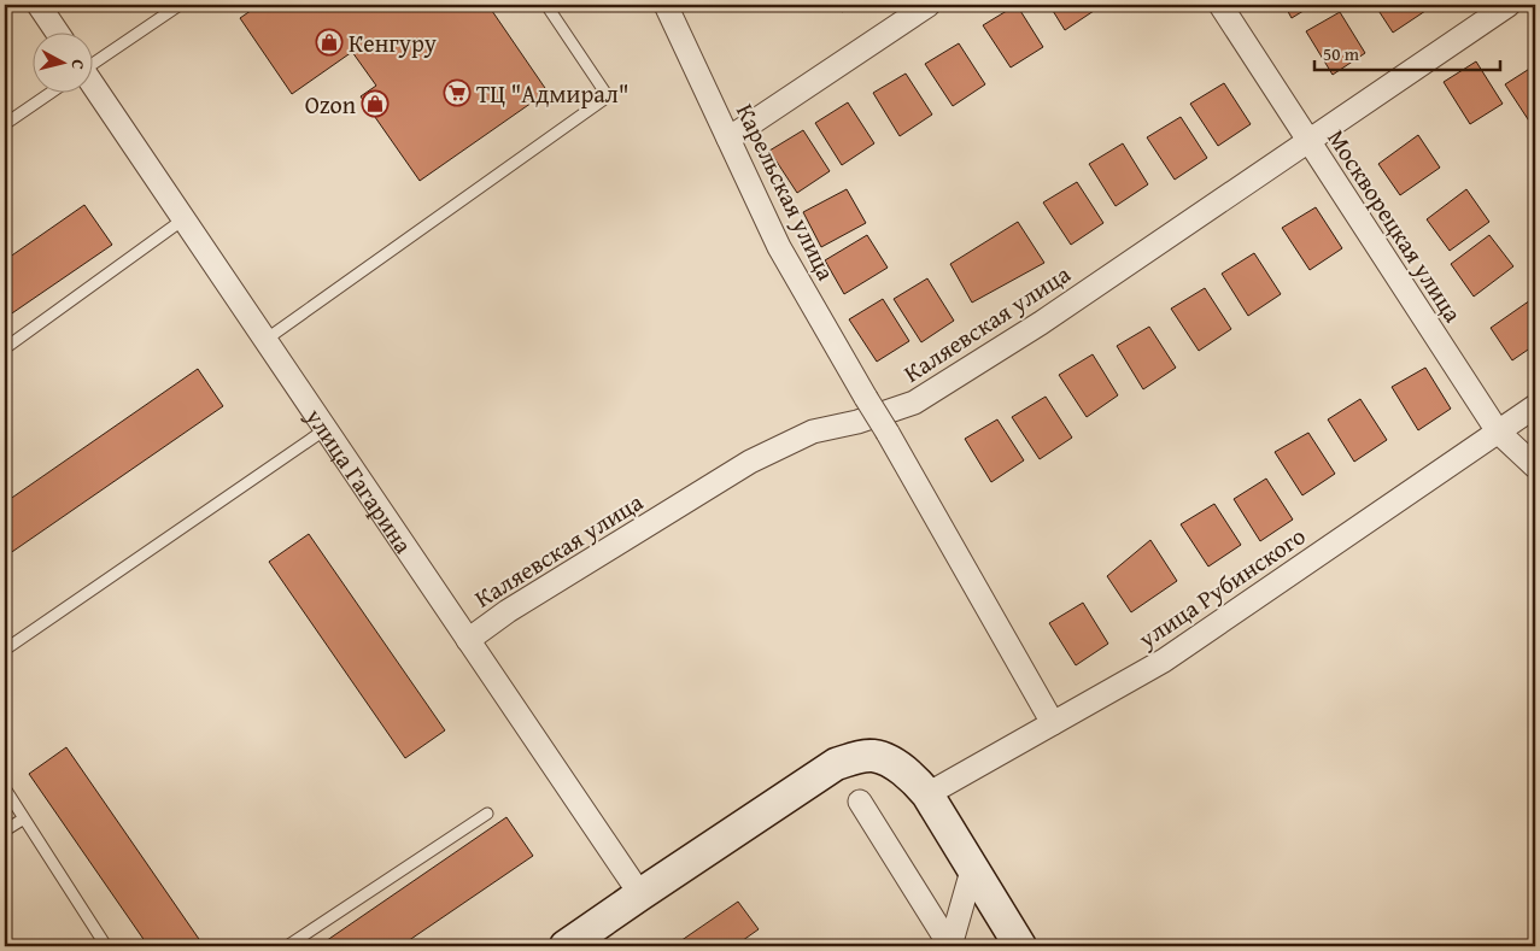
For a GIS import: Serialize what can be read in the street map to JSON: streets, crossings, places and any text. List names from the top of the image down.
{
  "streets": {
    "street": [
      "Карельская улица",
      "Москворецкая улица",
      "Каляевская улица",
      "улица Гагарина",
      "улица Рубинского"
    ]
  },
  "crossings": [
    ["Карельская улица", "улица Рубинского"],
    ["Москворецкая улица", "Каляевская улица"],
    ["Москворецкая улица", "улица Рубинского"],
    ["Каляевская улица", "улица Гагарина"]
  ],
  "places": {
    "shop": ["Кенгуру", "Ozon"],
    "supermarket": ["ТЦ \"Адмирал\""]
  },
  "scale_bar": "50 m",
  "north": "right"
}
